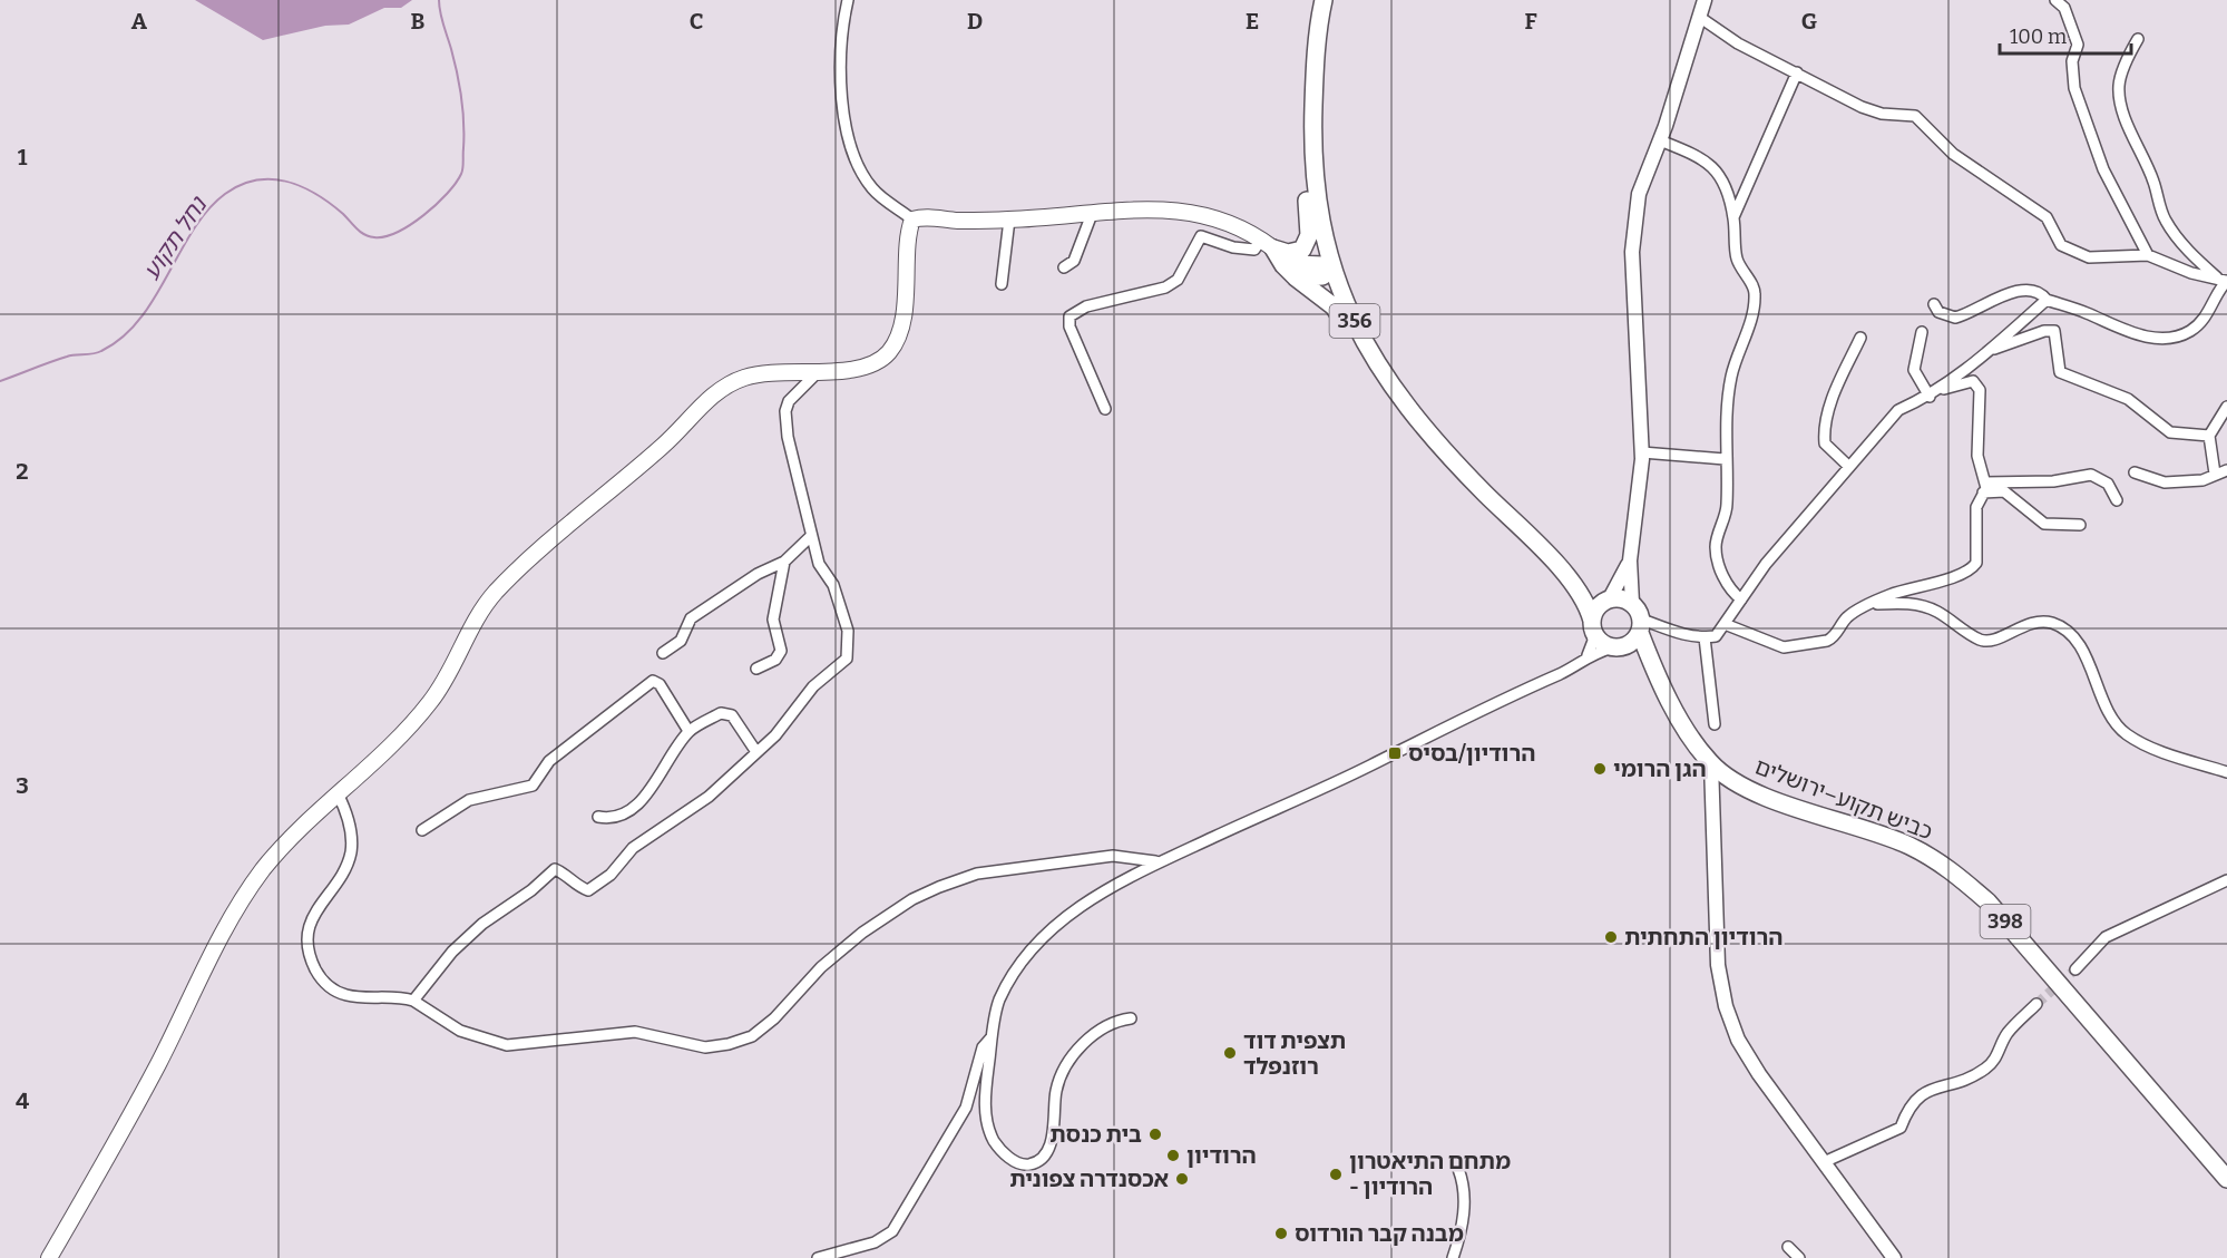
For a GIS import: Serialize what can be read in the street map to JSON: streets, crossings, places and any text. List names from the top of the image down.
{
  "streets": {
    "main road": ["356", "כביש תקוע–ירושלים", "398"]
  },
  "crossings": [
    ["356", "כביש תקוע–ירושלים"]
  ],
  "water": ["נחל תקוע"],
  "places": {
    "transit": ["הרודיון/בסיס"],
    "other": [
      "הגן הרומי",
      "הרודיון התחתית",
      "תצפית דוד רוזנפלד",
      "בית כנסת",
      "הרודיון",
      "מתחם התיאטרון - הרודיון",
      "אכסנדרה צפונית",
      "מבנה קבר הורדוס"
    ]
  },
  "scale_bar": "100 m",
  "grid": {
    "columns": [
      "A",
      "B",
      "C",
      "D",
      "E",
      "F",
      "G"
    ],
    "rows": [
      "1",
      "2",
      "3",
      "4"
    ]
  }
}
